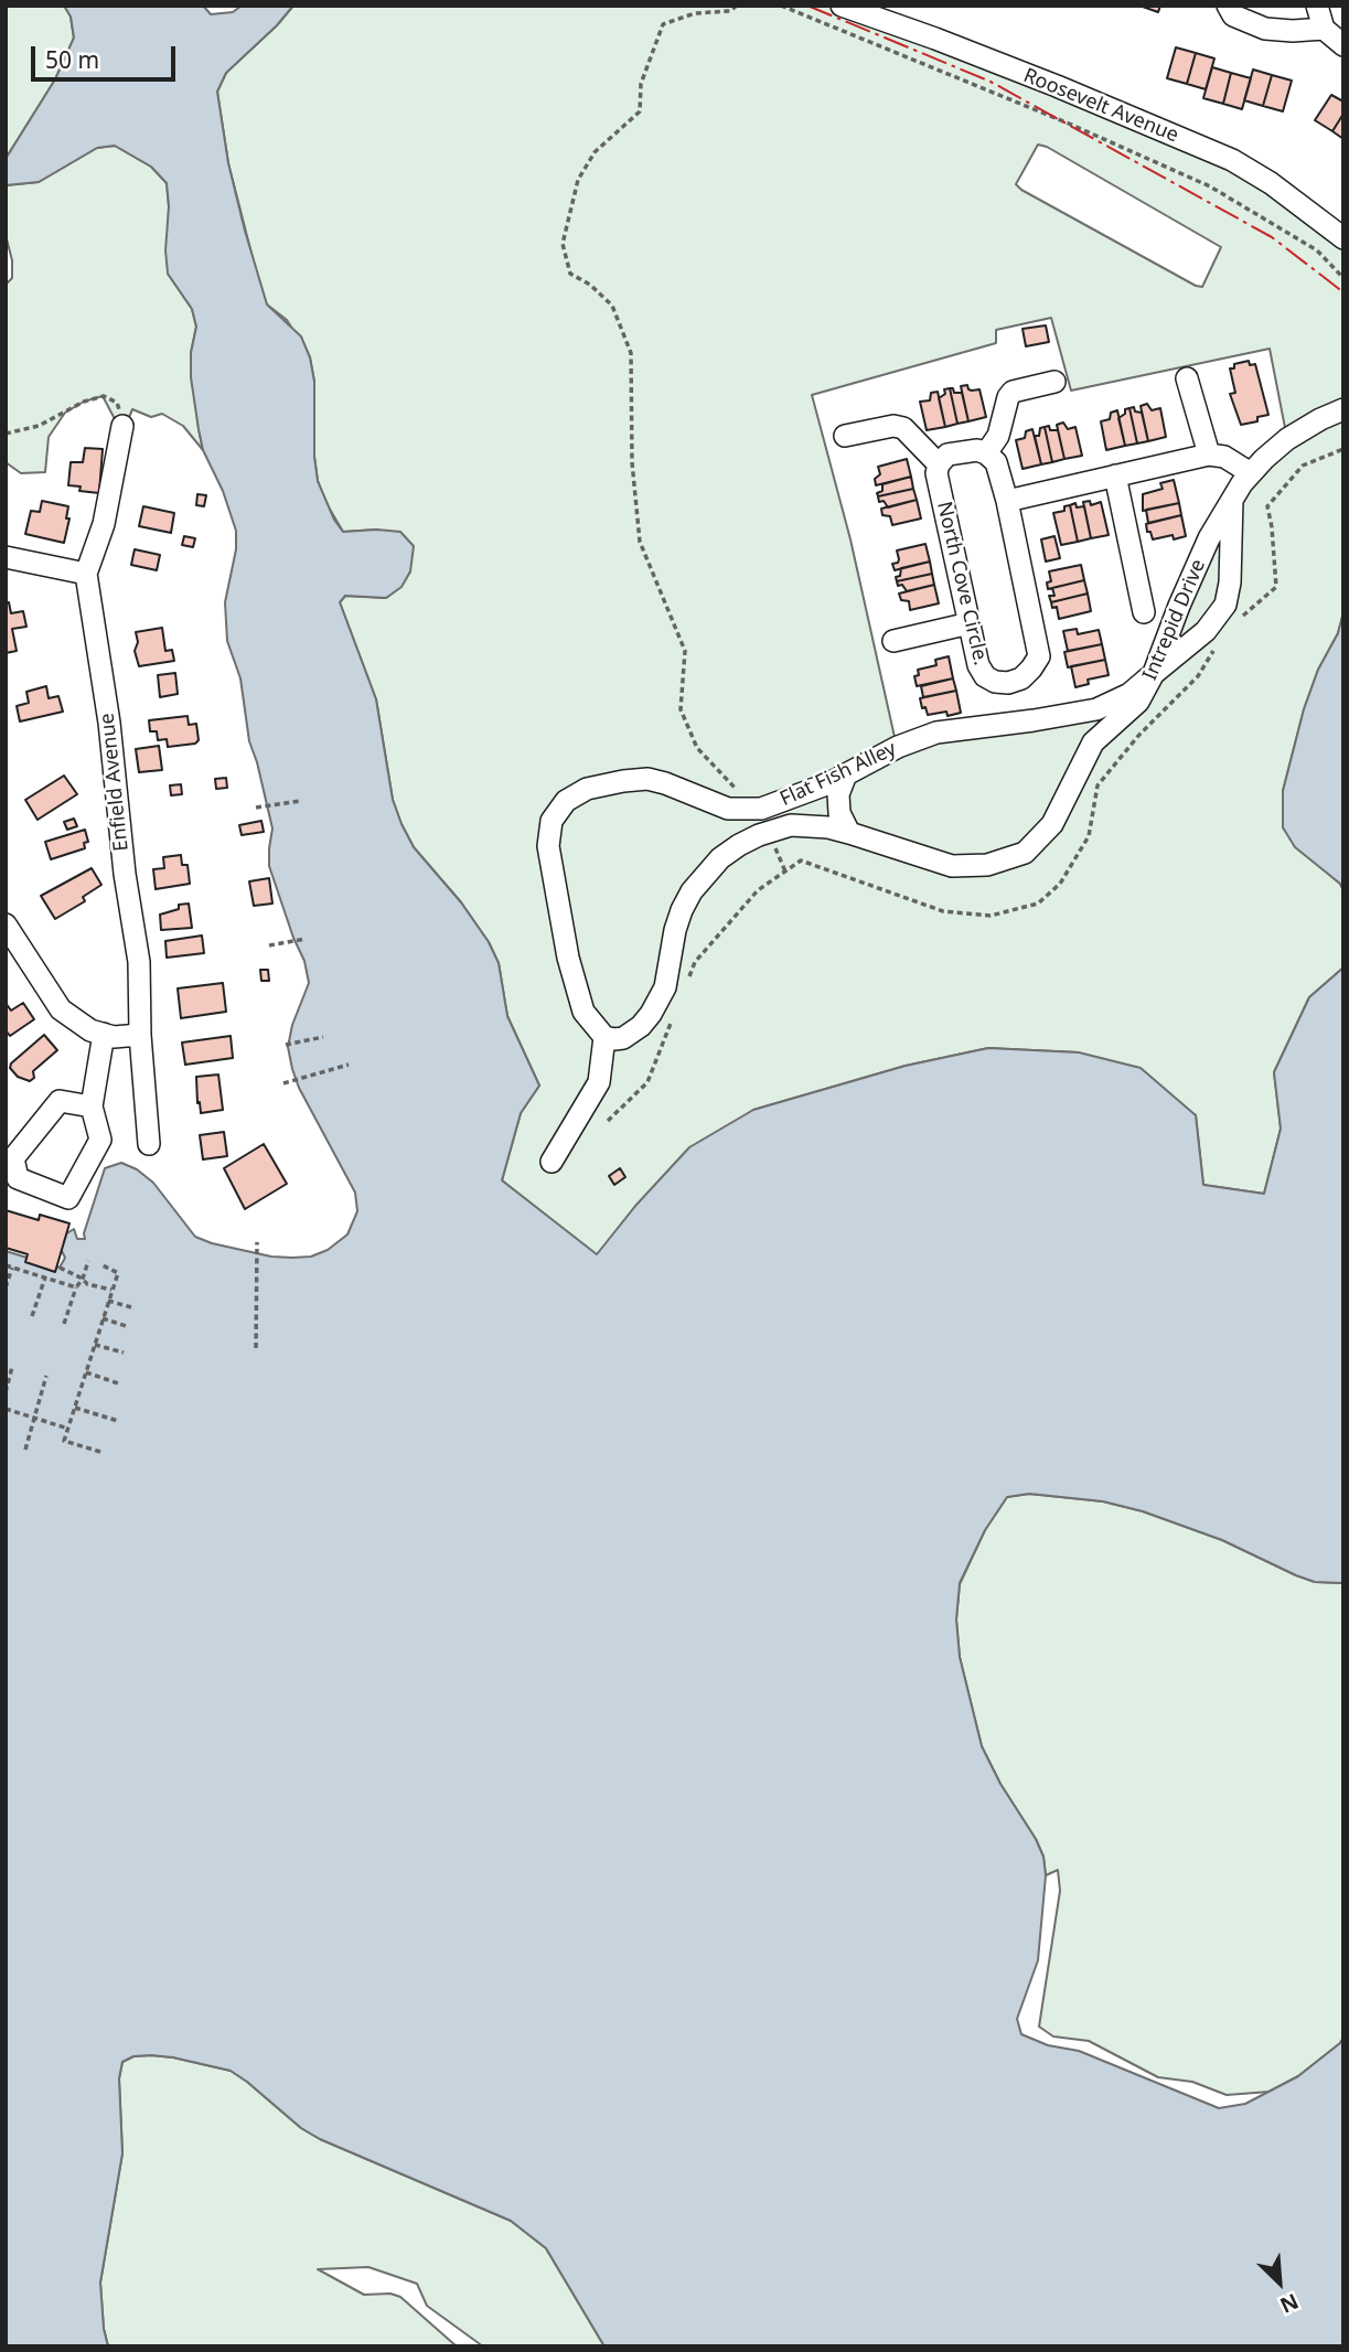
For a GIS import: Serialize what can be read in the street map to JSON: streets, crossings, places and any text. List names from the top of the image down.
{
  "streets": {
    "street": [
      "Roosevelt Avenue",
      "North Cove Circle.",
      "Intrepid Drive",
      "Flat Fish Alley",
      "Enfield Avenue"
    ]
  },
  "crossings": [
    ["Intrepid Drive", "Flat Fish Alley"]
  ],
  "scale_bar": "50 m",
  "north": "bottom right"
}
